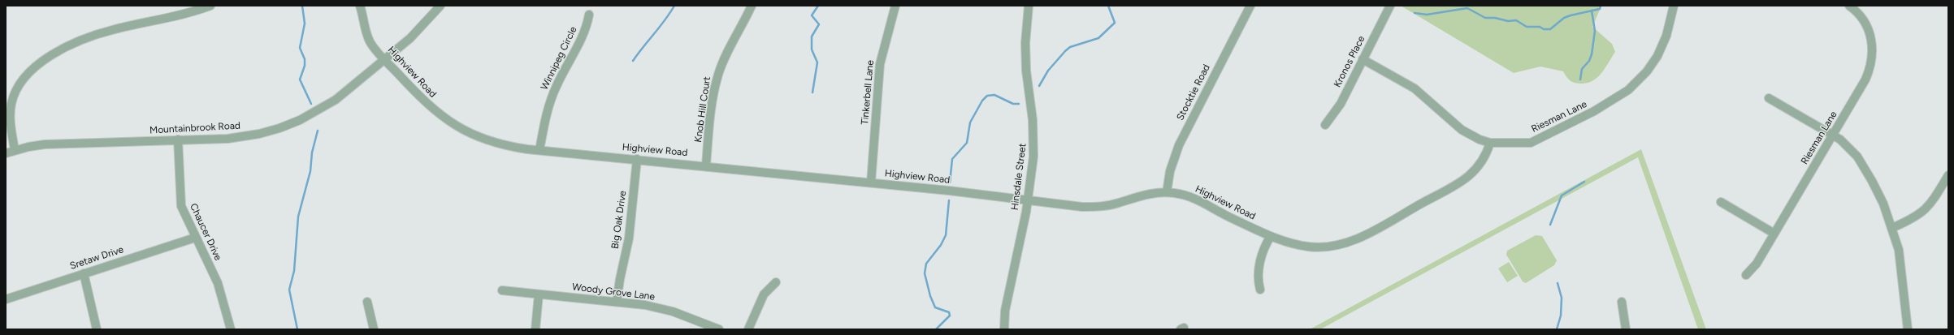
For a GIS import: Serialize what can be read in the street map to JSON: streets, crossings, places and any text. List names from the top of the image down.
{
  "streets": {
    "street": [
      "Winnipeg Circle",
      "Kronos Place",
      "Highview Road",
      "Tinkerbell Lane",
      "Stocktie Road",
      "Knob Hill Court",
      "Riesman Lane",
      "Mountainbrook Road",
      "Hinsdale Street",
      "Big Oak Drive",
      "Chaucer Drive",
      "Sretaw Drive",
      "Woody Grove Lane"
    ]
  },
  "crossings": [
    ["Winnipeg Circle", "Highview Road"],
    ["Kronos Place", "Riesman Lane"],
    ["Highview Road", "Tinkerbell Lane"],
    ["Highview Road", "Stocktie Road"],
    ["Highview Road", "Knob Hill Court"],
    ["Highview Road", "Riesman Lane"],
    ["Highview Road", "Mountainbrook Road"],
    ["Highview Road", "Hinsdale Street"],
    ["Highview Road", "Big Oak Drive"],
    ["Mountainbrook Road", "Chaucer Drive"],
    ["Big Oak Drive", "Woody Grove Lane"],
    ["Chaucer Drive", "Sretaw Drive"]
  ]
}
